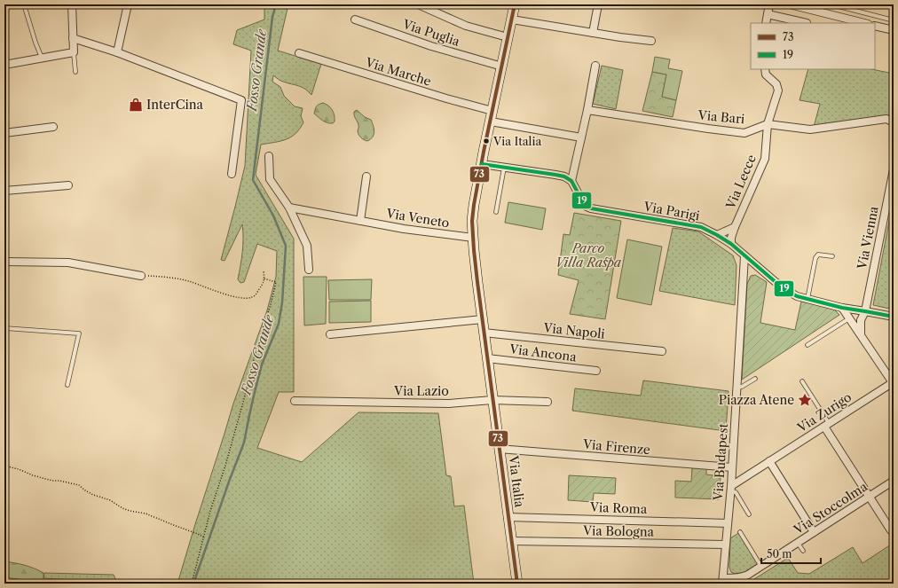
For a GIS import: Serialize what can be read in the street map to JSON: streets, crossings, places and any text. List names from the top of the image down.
{
  "streets": {
    "main road": ["Via Italia"],
    "street": [
      "Via Puglia",
      "Via Marche",
      "Via Bari",
      "Via Lecce",
      "Via Parigi",
      "Via Veneto",
      "Via Vienna",
      "Via Napoli",
      "Via Ancona",
      "Via Lazio",
      "Via Zurigo",
      "Via Firenze",
      "Via Budapest",
      "Via Roma",
      "Via Stoccolma",
      "Via Bologna"
    ]
  },
  "crossings": [
    ["Via Puglia", "Via Italia"],
    ["Via Marche", "Via Italia"],
    ["Via Bari", "Via Lecce"],
    ["Via Lecce", "Via Parigi"],
    ["Via Parigi", "Via Vienna"],
    ["Via Parigi", "Via Budapest"],
    ["Via Veneto", "Via Italia"],
    ["Via Napoli", "Via Italia"],
    ["Via Ancona", "Via Italia"],
    ["Via Lazio", "Via Italia"],
    ["Via Zurigo", "Via Budapest"],
    ["Via Firenze", "Via Budapest"],
    ["Via Firenze", "Via Italia"],
    ["Via Budapest", "Via Roma"],
    ["Via Budapest", "Via Stoccolma"],
    ["Via Budapest", "Via Bologna"],
    ["Via Italia", "Via Roma"],
    ["Via Italia", "Via Bologna"]
  ],
  "water": ["Fosso Grande"],
  "parks": ["Parco Villa Raspa"],
  "places": {
    "shop": ["InterCina"],
    "other": ["Via Italia"],
    "place": ["Piazza Atene"]
  },
  "lines": ["transit line 73", "transit line 19"],
  "legend": ["73", "19"],
  "scale_bar": "50 m"
}
